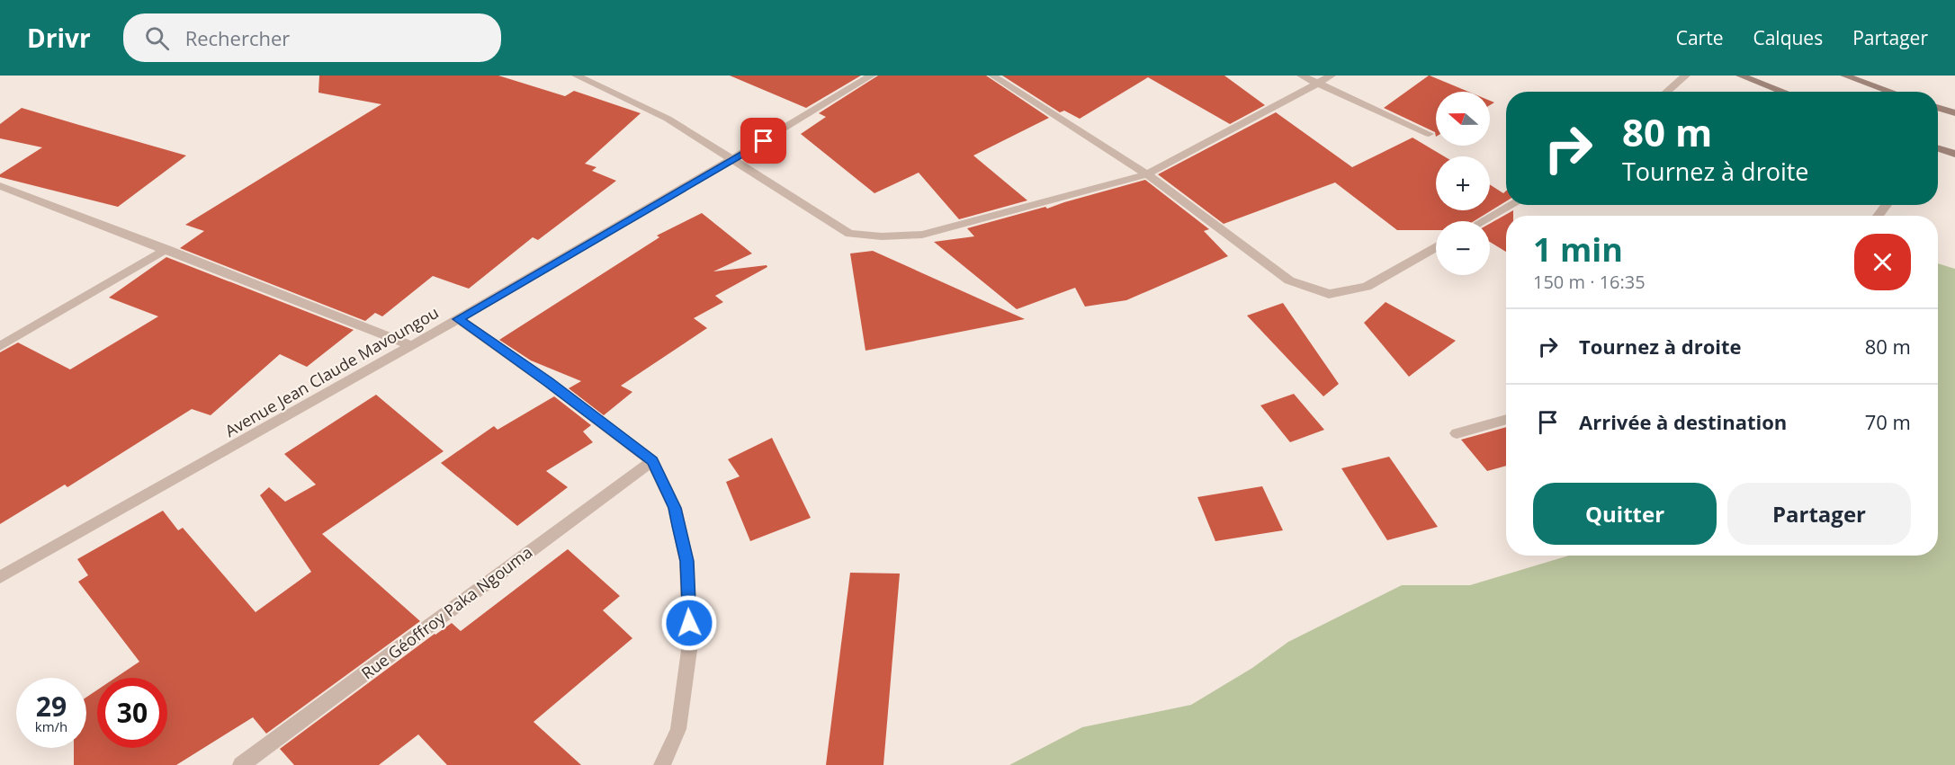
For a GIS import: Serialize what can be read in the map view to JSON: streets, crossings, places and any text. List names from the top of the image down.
{
  "streets": {
    "street": ["Avenue Jean Claude Mavoungou", "Rue Géoffroy Paka Ngouma"]
  },
  "north": "left",
  "page": {
    "header": "Drivr",
    "search": "Rechercher",
    "nav": ["Carte", "Calques", "Partager"],
    "map_buttons": ["+", "−"],
    "turn": ["80 m", "Tournez à droite"],
    "heading": ["1 min", "150 m · 16:35"],
    "list": [
      {
        "name": "Tournez à droite",
        "value": "80 m"
      },
      {
        "name": "Arrivée à destination",
        "value": "70 m"
      }
    ],
    "buttons": ["Quitter", "Partager"],
    "speed": "29 km/h",
    "limit": "30"
  }
}
